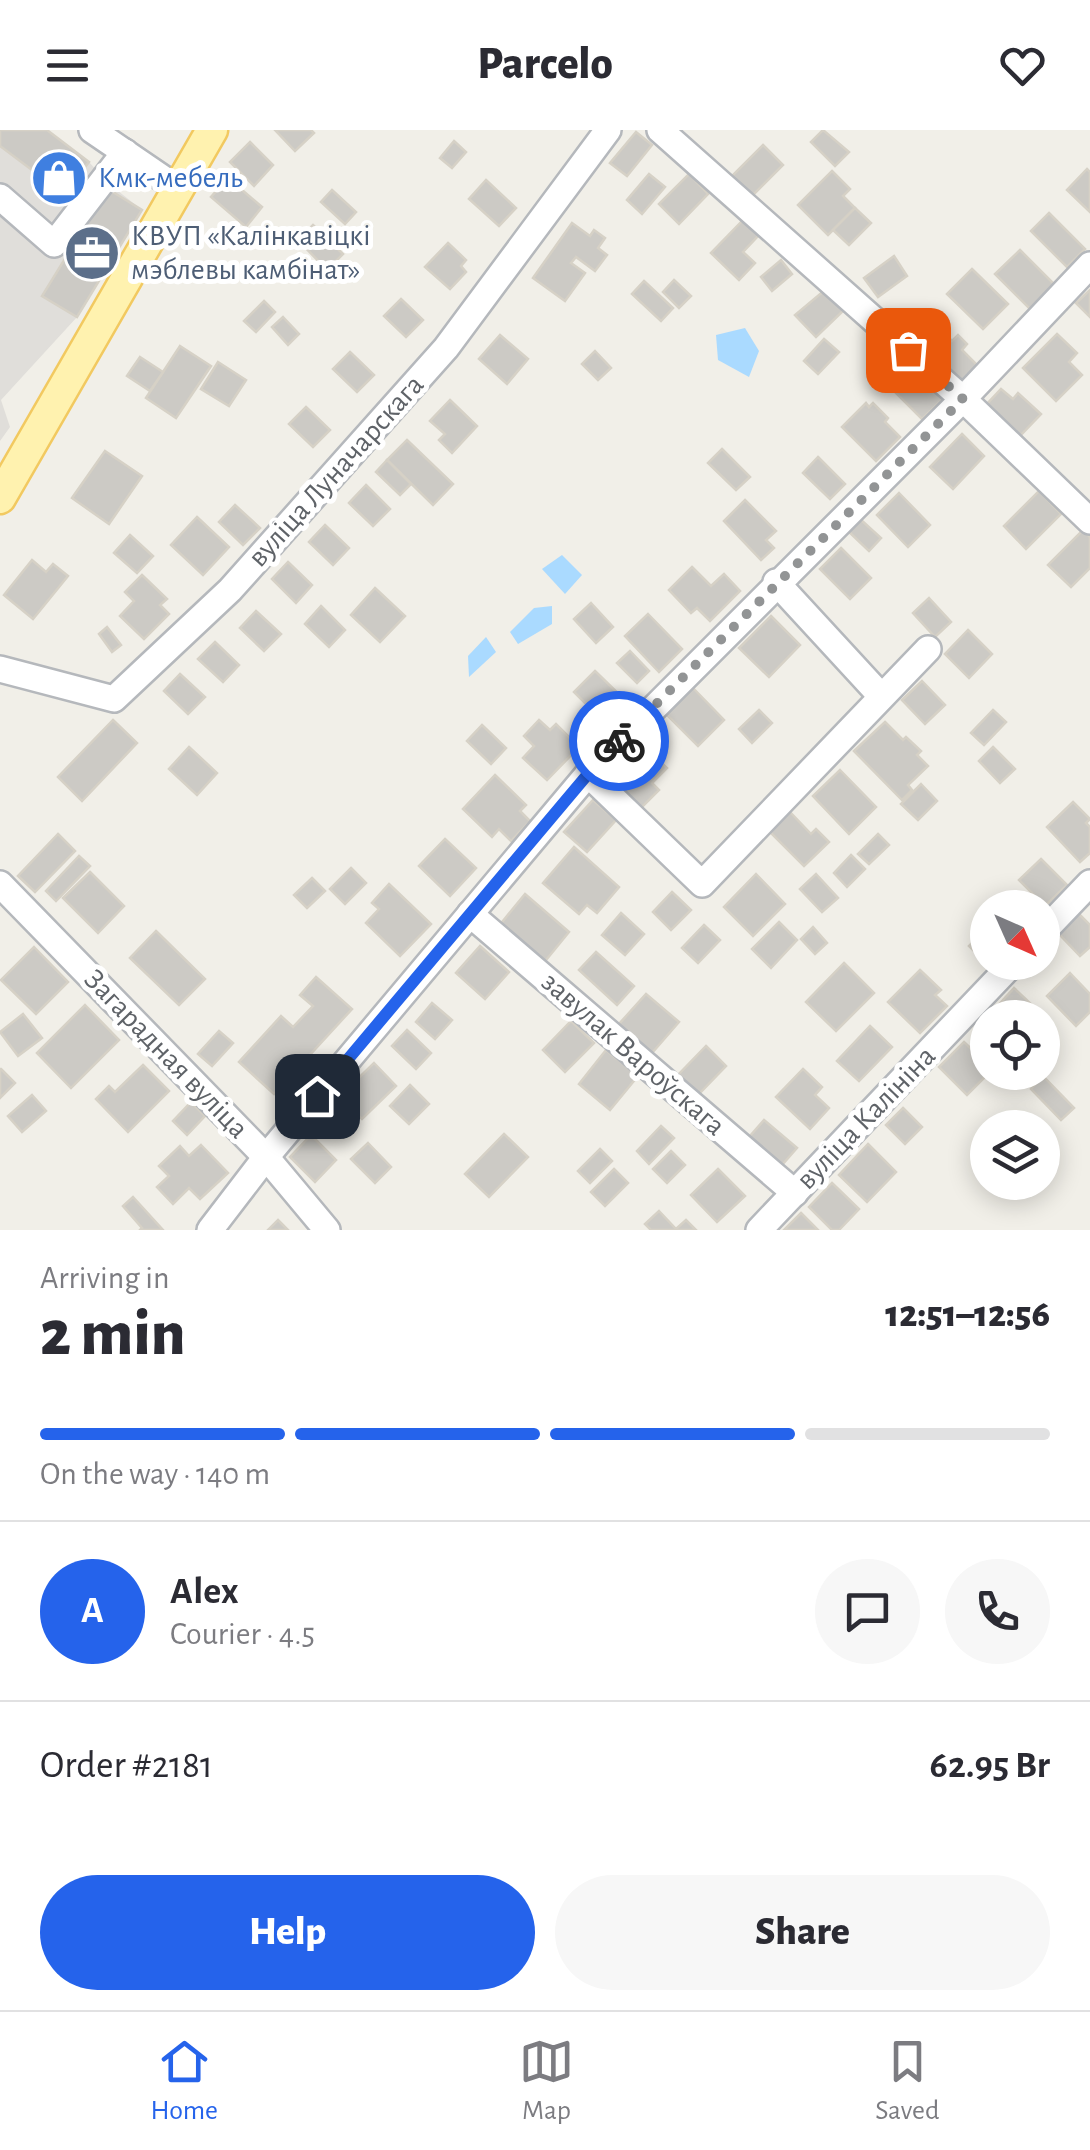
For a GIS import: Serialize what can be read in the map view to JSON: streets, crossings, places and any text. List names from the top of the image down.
{
  "streets": {
    "street": [
      "вуліца Луначарскага",
      "Загарадная вуліца",
      "завулак Вароўскага",
      "вуліца Калініна"
    ]
  },
  "crossings": [
    ["завулак Вароўскага", "вуліца Калініна"]
  ],
  "places": {
    "shop": ["Кмк-мебель"],
    "office": ["КВУП «Калінкавіцкі мэблевы камбінат»"]
  },
  "north": "bottom right",
  "page": {
    "header": "Parcelo",
    "heading": ["2 min", "Arriving in", "12:51–12:56"],
    "panel": [
      "Alex",
      "Courier · 4.5",
      "Order #2181",
      "62.95 Br"
    ],
    "bar": "On the way · 140 m",
    "round": "A",
    "buttons": ["Help", "Share"],
    "tabs": ["Home", "Map", "Saved"]
  }
}
